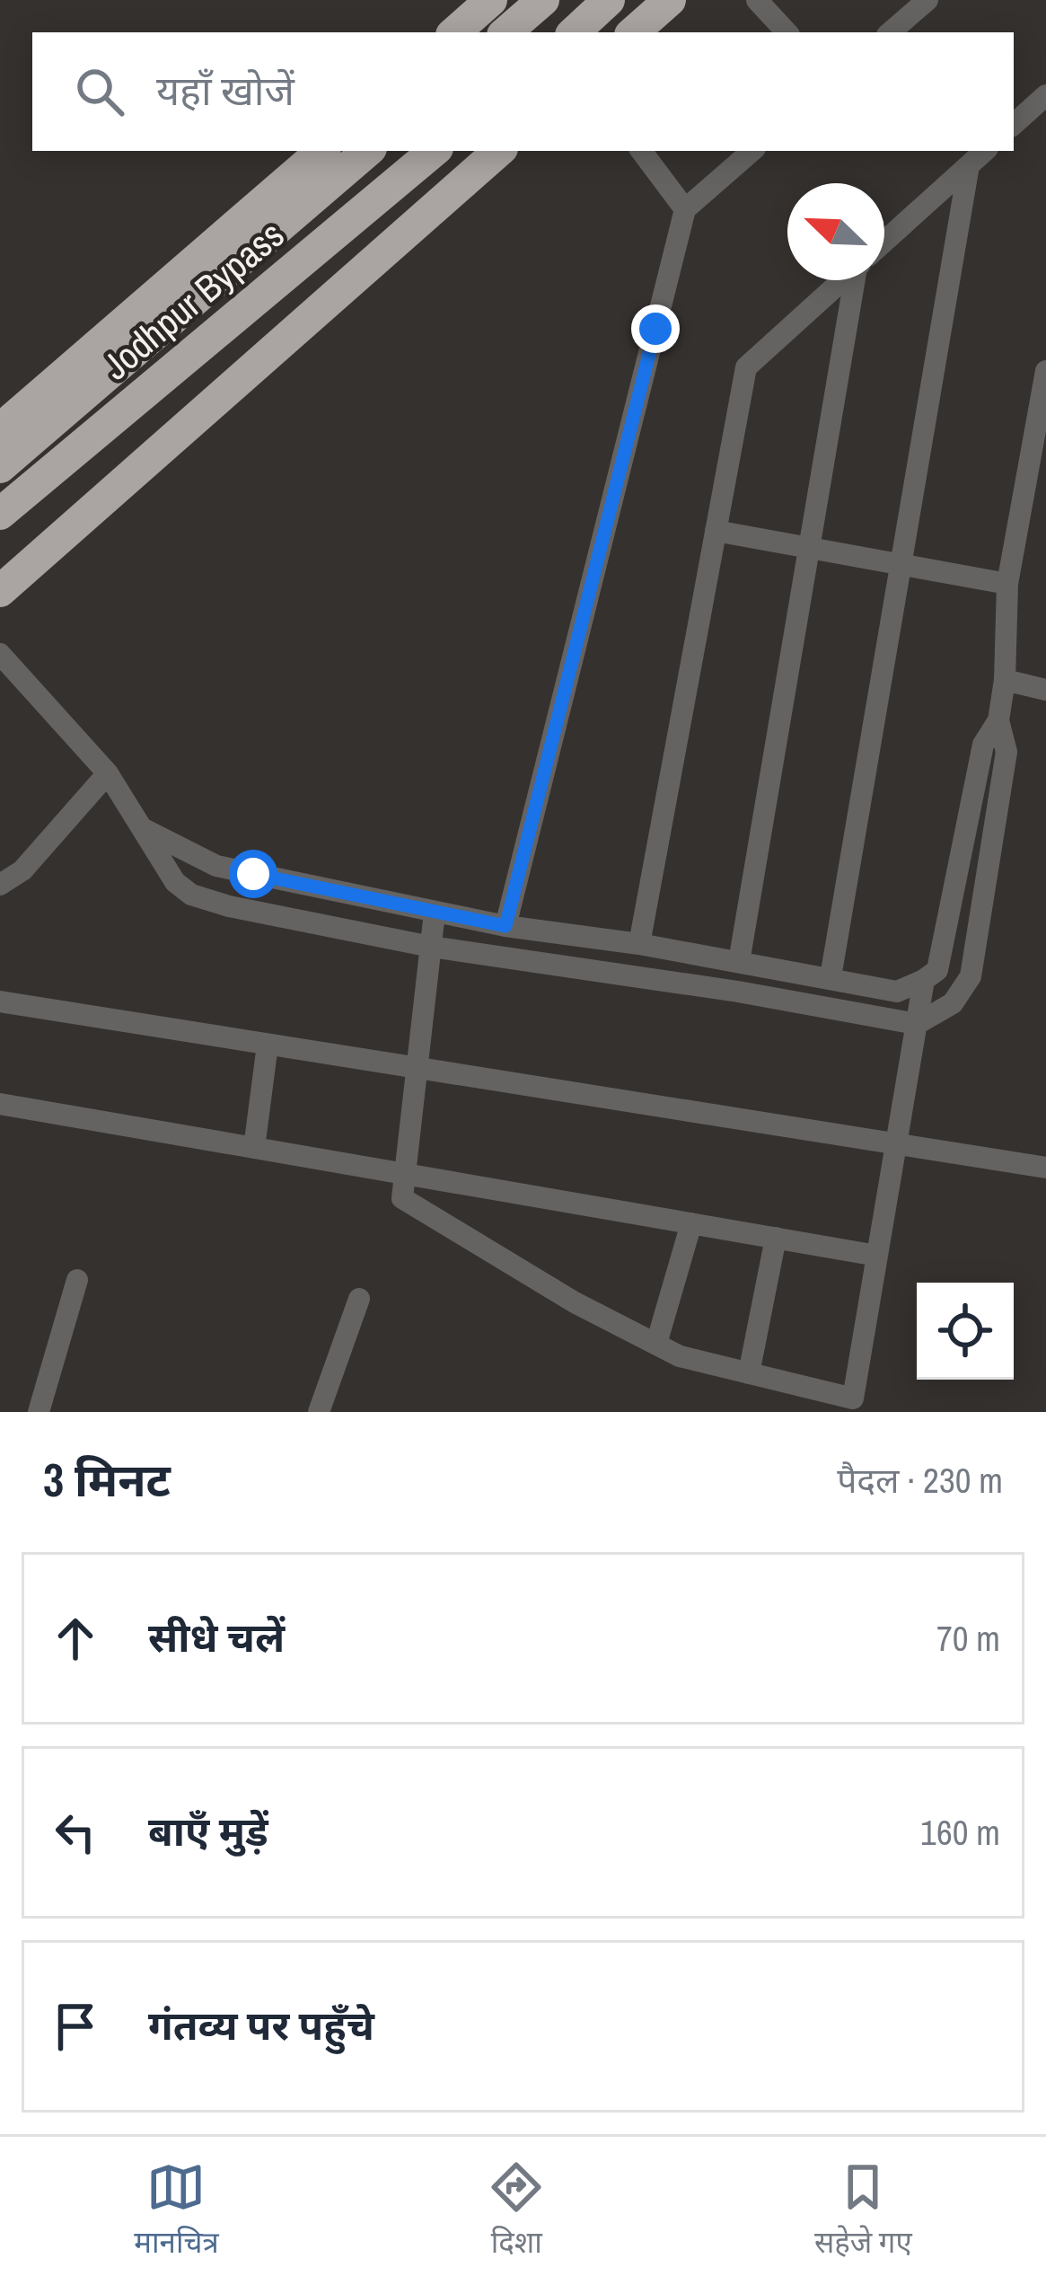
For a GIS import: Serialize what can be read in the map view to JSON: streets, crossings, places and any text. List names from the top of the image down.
{
  "streets": {
    "highway": ["Jodhpur Bypass"]
  },
  "north": "top left",
  "page": {
    "search": "यहाँ खोजें",
    "heading": ["3 मिनट", "पैदल · 230 m"],
    "list": [
      ["सीधे चलें", "70 m"],
      ["बाएँ मुड़ें", "160 m"],
      "गंतव्य पर पहुँचे"
    ],
    "nav": ["मानचित्र", "दिशा", "सहेजे गए"]
  }
}
